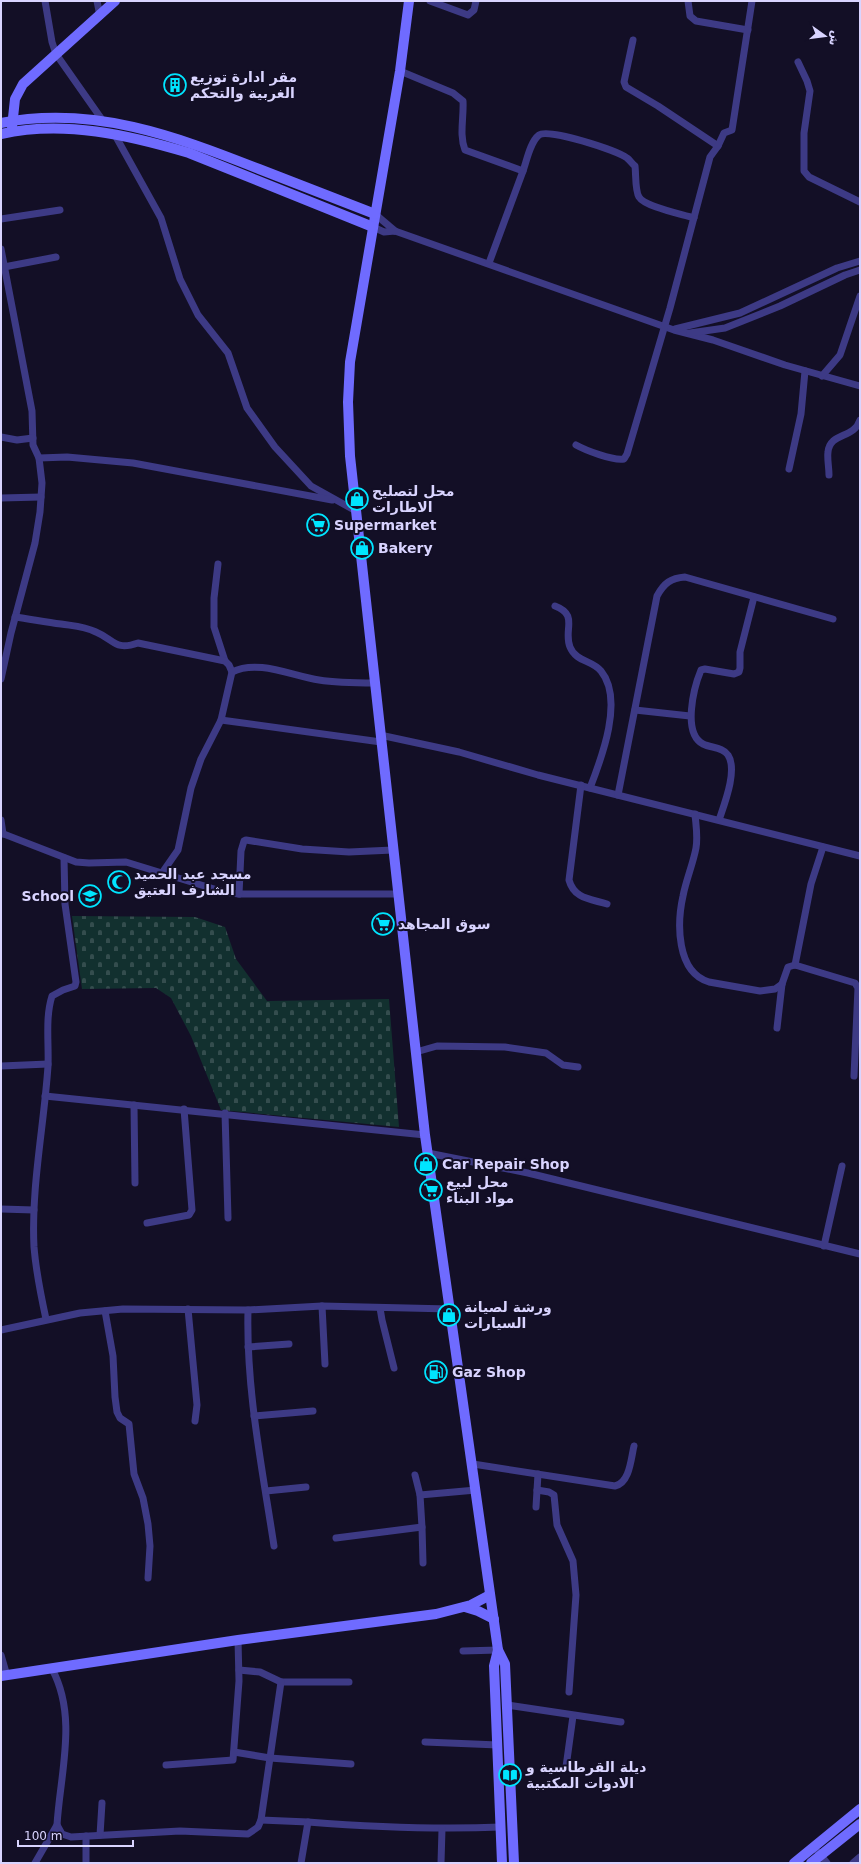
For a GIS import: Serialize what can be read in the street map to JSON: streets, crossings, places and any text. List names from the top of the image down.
{
  "places": {
    "building": ["مقر ادارة توزيع الغربية والتحكم"],
    "shop": [
      "محل لتصليح الاطارات",
      "Bakery",
      "Car Repair Shop",
      "ورشة لصيانة السيارات"
    ],
    "supermarket": ["Supermarket", "سوق المجاهد", "محل لبيع مواد البناء"],
    "mosque": ["مسجد عبد الحميد الشارف العتيق"],
    "school or university": ["School"],
    "fuel station": ["Gaz Shop"],
    "library": ["ديلة القرطاسية و الادوات المكتبية"]
  },
  "scale_bar": "100 m",
  "north": "right"
}
